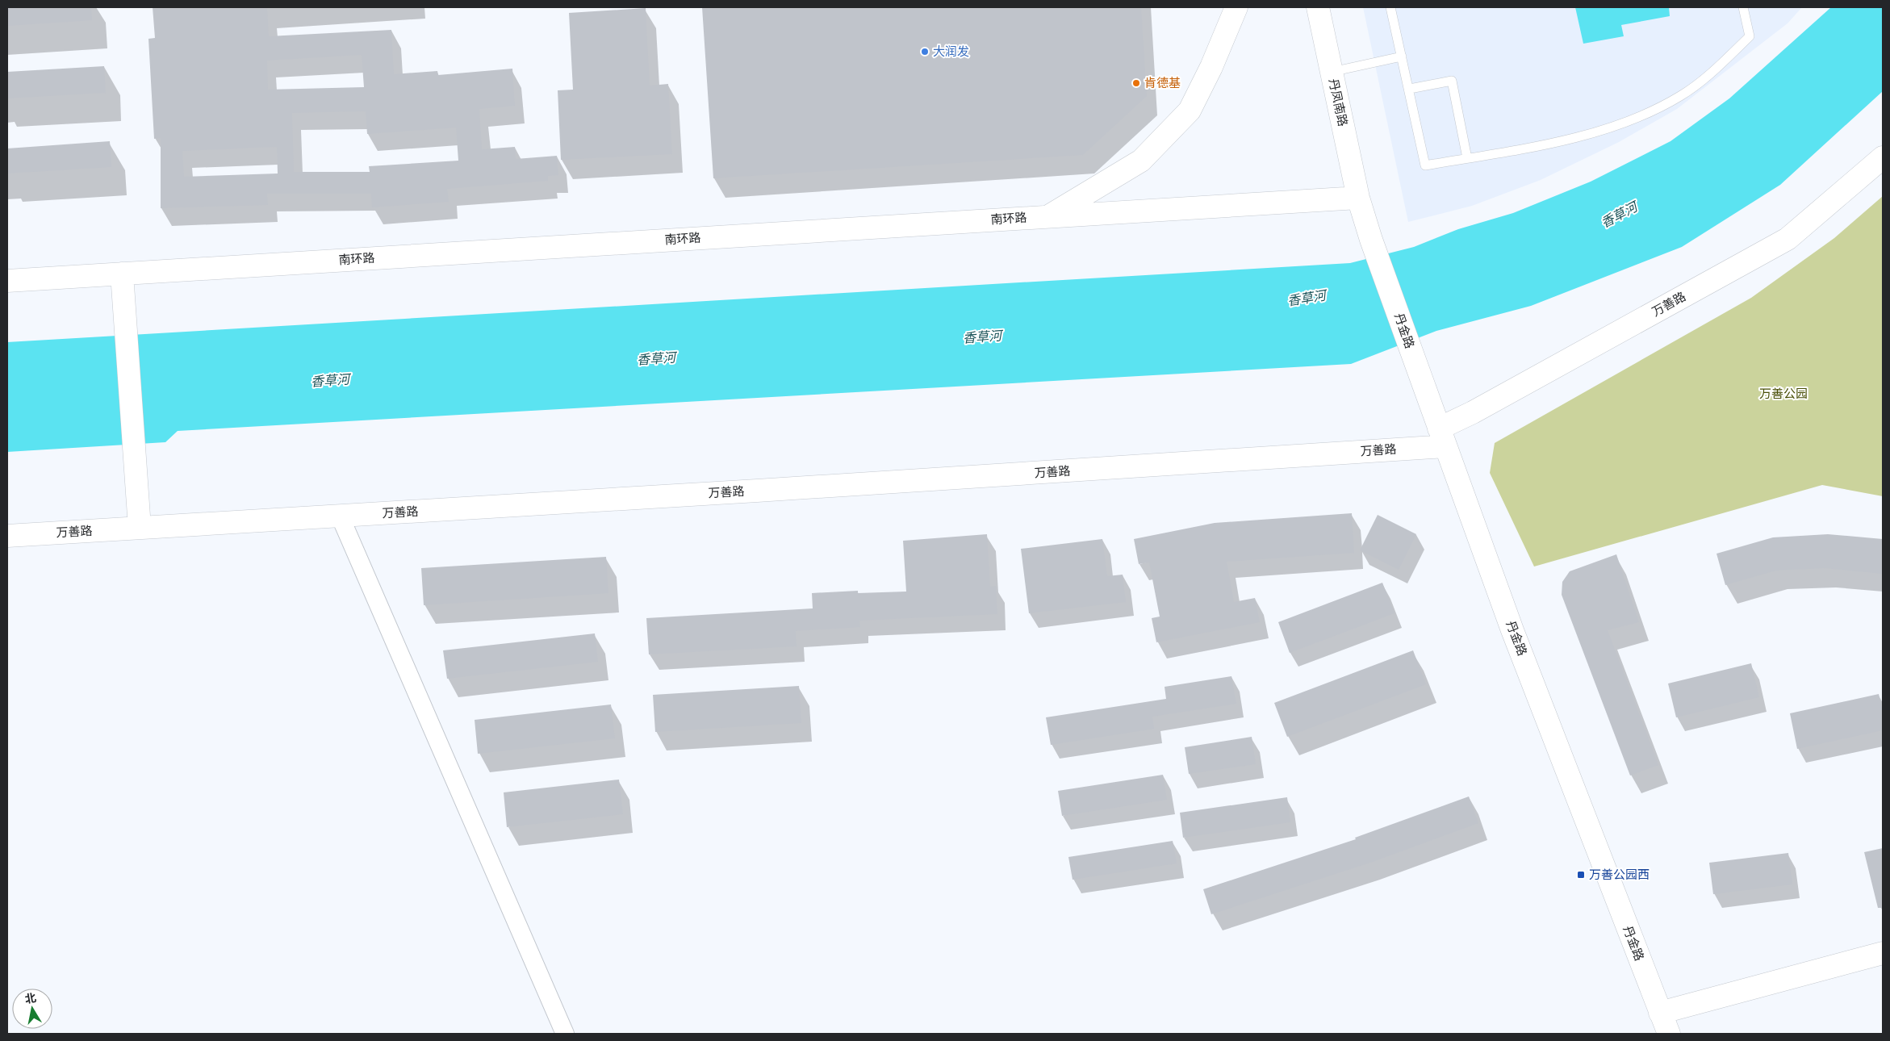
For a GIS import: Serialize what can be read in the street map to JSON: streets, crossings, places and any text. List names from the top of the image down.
{
  "streets": {
    "main road": [
      "丹凤南路",
      "南环路",
      "万善路",
      "丹金路"
    ]
  },
  "crossings": [
    ["丹凤南路", "南环路"],
    ["丹凤南路", "丹金路"],
    ["万善路", "丹金路"]
  ],
  "water": ["香草河"],
  "parks": ["万善公园"],
  "places": {
    "other": ["大润发", "肯德基"],
    "transit": ["万善公园西"]
  },
  "north": "top"
}
